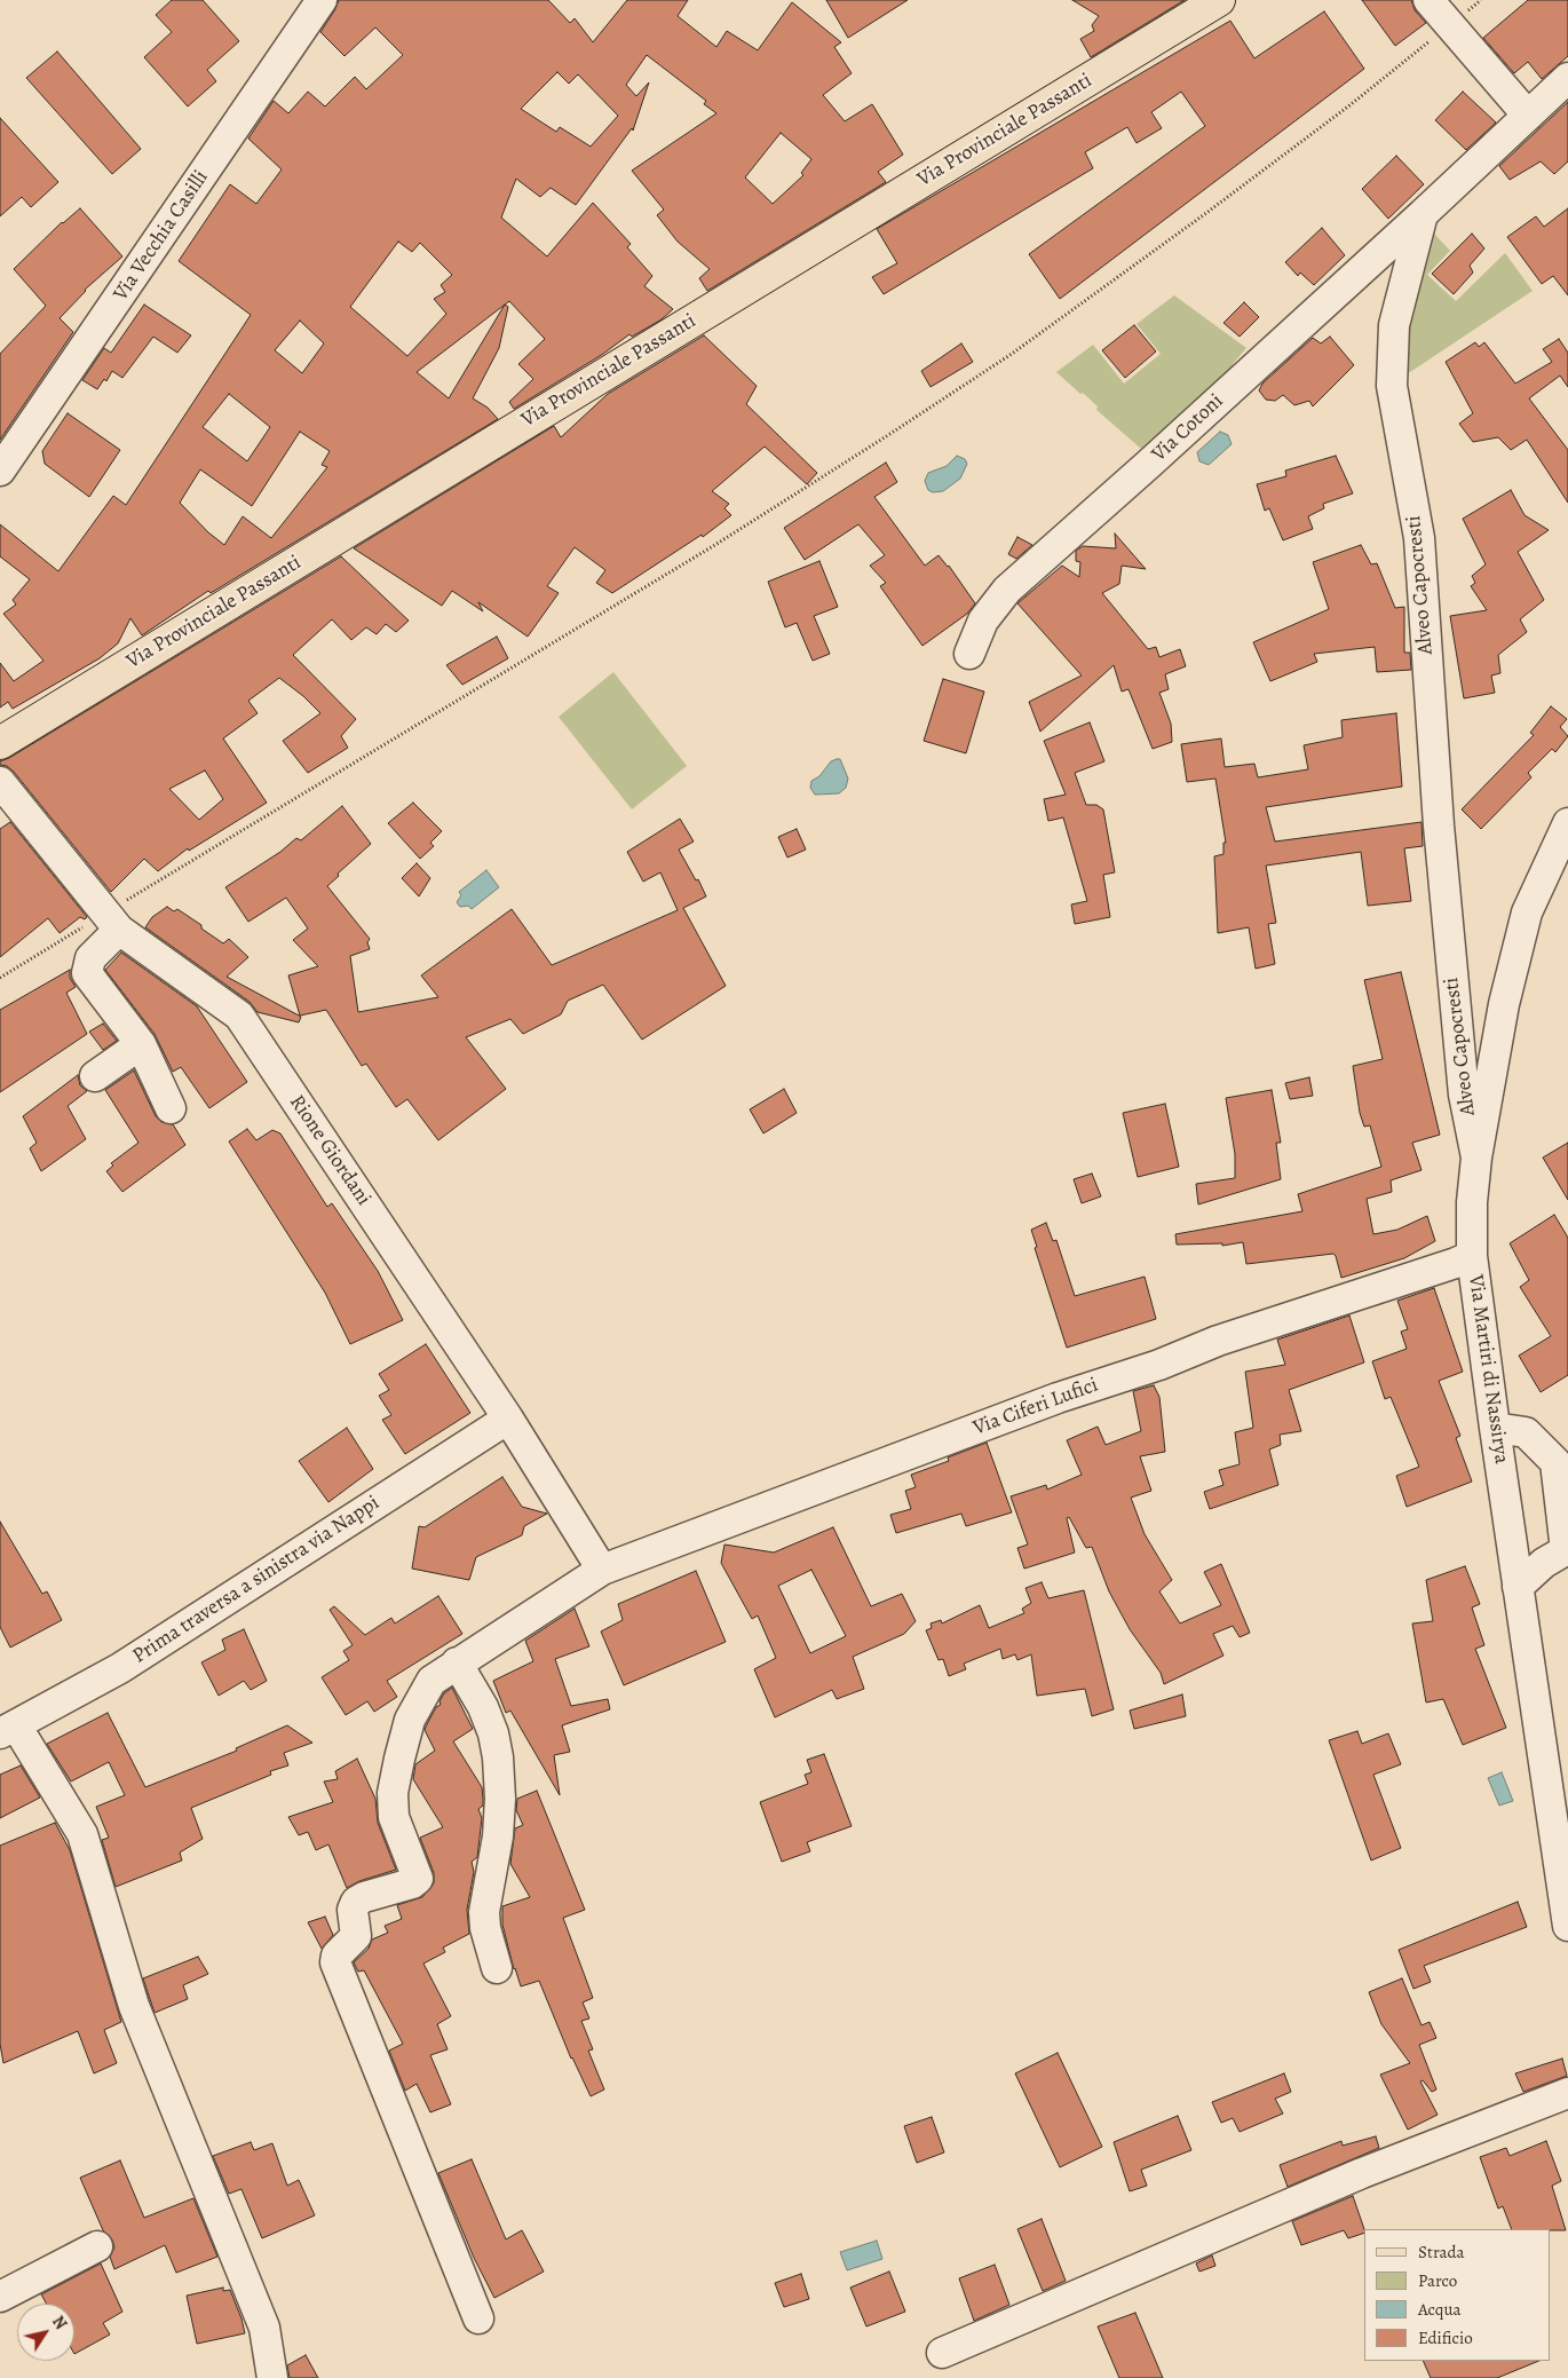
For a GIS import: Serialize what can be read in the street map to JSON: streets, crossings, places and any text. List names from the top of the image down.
{
  "streets": {
    "main road": ["Via Provinciale Passanti"],
    "street": [
      "Via Vecchia Casilli",
      "Via Cotoni",
      "Alveo Capocresti",
      "Rione Giordani",
      "Via Martiri di Nassirya",
      "Via Ciferi Lufici",
      "Prima traversa a sinistra via Nappi"
    ]
  },
  "crossings": [
    ["Via Cotoni", "Alveo Capocresti"],
    ["Alveo Capocresti", "Via Martiri di Nassirya"],
    ["Rione Giordani", "Via Ciferi Lufici"],
    ["Rione Giordani", "Prima traversa a sinistra via Nappi"],
    ["Via Martiri di Nassirya", "Via Ciferi Lufici"]
  ],
  "legend": [
    "Strada",
    "Parco",
    "Acqua",
    "Edificio"
  ],
  "north": "top right"
}
